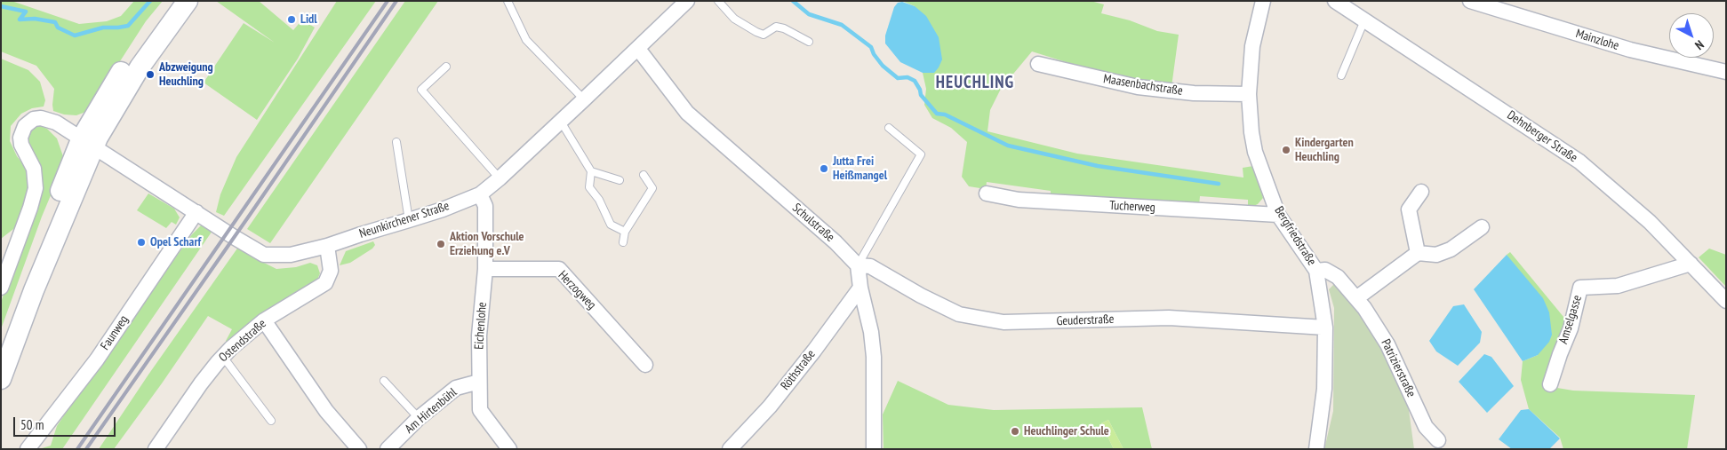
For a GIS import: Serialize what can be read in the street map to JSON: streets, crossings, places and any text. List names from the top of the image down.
{
  "streets": {
    "street": [
      "Mainzlohe",
      "Maasenbachstraße",
      "Dehnberger Straße",
      "Tucherweg",
      "Neunkirchener Straße",
      "Schulstraße",
      "Bergfriedstraße",
      "Herzogweg",
      "Amselgasse",
      "Geuderstraße",
      "Eichenlohe",
      "Faunweg",
      "Ostendstraße",
      "Patrizierstraße",
      "Röthstraße",
      "Am Hirtenbühl"
    ]
  },
  "crossings": [
    ["Maasenbachstraße", "Bergfriedstraße"],
    ["Dehnberger Straße", "Amselgasse"],
    ["Tucherweg", "Bergfriedstraße"],
    ["Neunkirchener Straße", "Schulstraße"],
    ["Neunkirchener Straße", "Eichenlohe"],
    ["Neunkirchener Straße", "Faunweg"],
    ["Neunkirchener Straße", "Ostendstraße"],
    ["Schulstraße", "Geuderstraße"],
    ["Bergfriedstraße", "Geuderstraße"],
    ["Bergfriedstraße", "Patrizierstraße"],
    ["Herzogweg", "Eichenlohe"],
    ["Eichenlohe", "Am Hirtenbühl"]
  ],
  "districts": ["HEUCHLING"],
  "places": [
    "Lidl",
    "Abzweigung Heuchling",
    "Kindergarten Heuchling",
    "Jutta Frei Heißmangel",
    "Opel Scharf",
    "Aktion Vorschule Erziehung e.V",
    "Heuchlinger Schule"
  ],
  "scale_bar": "50 m",
  "north": "bottom right"
}
